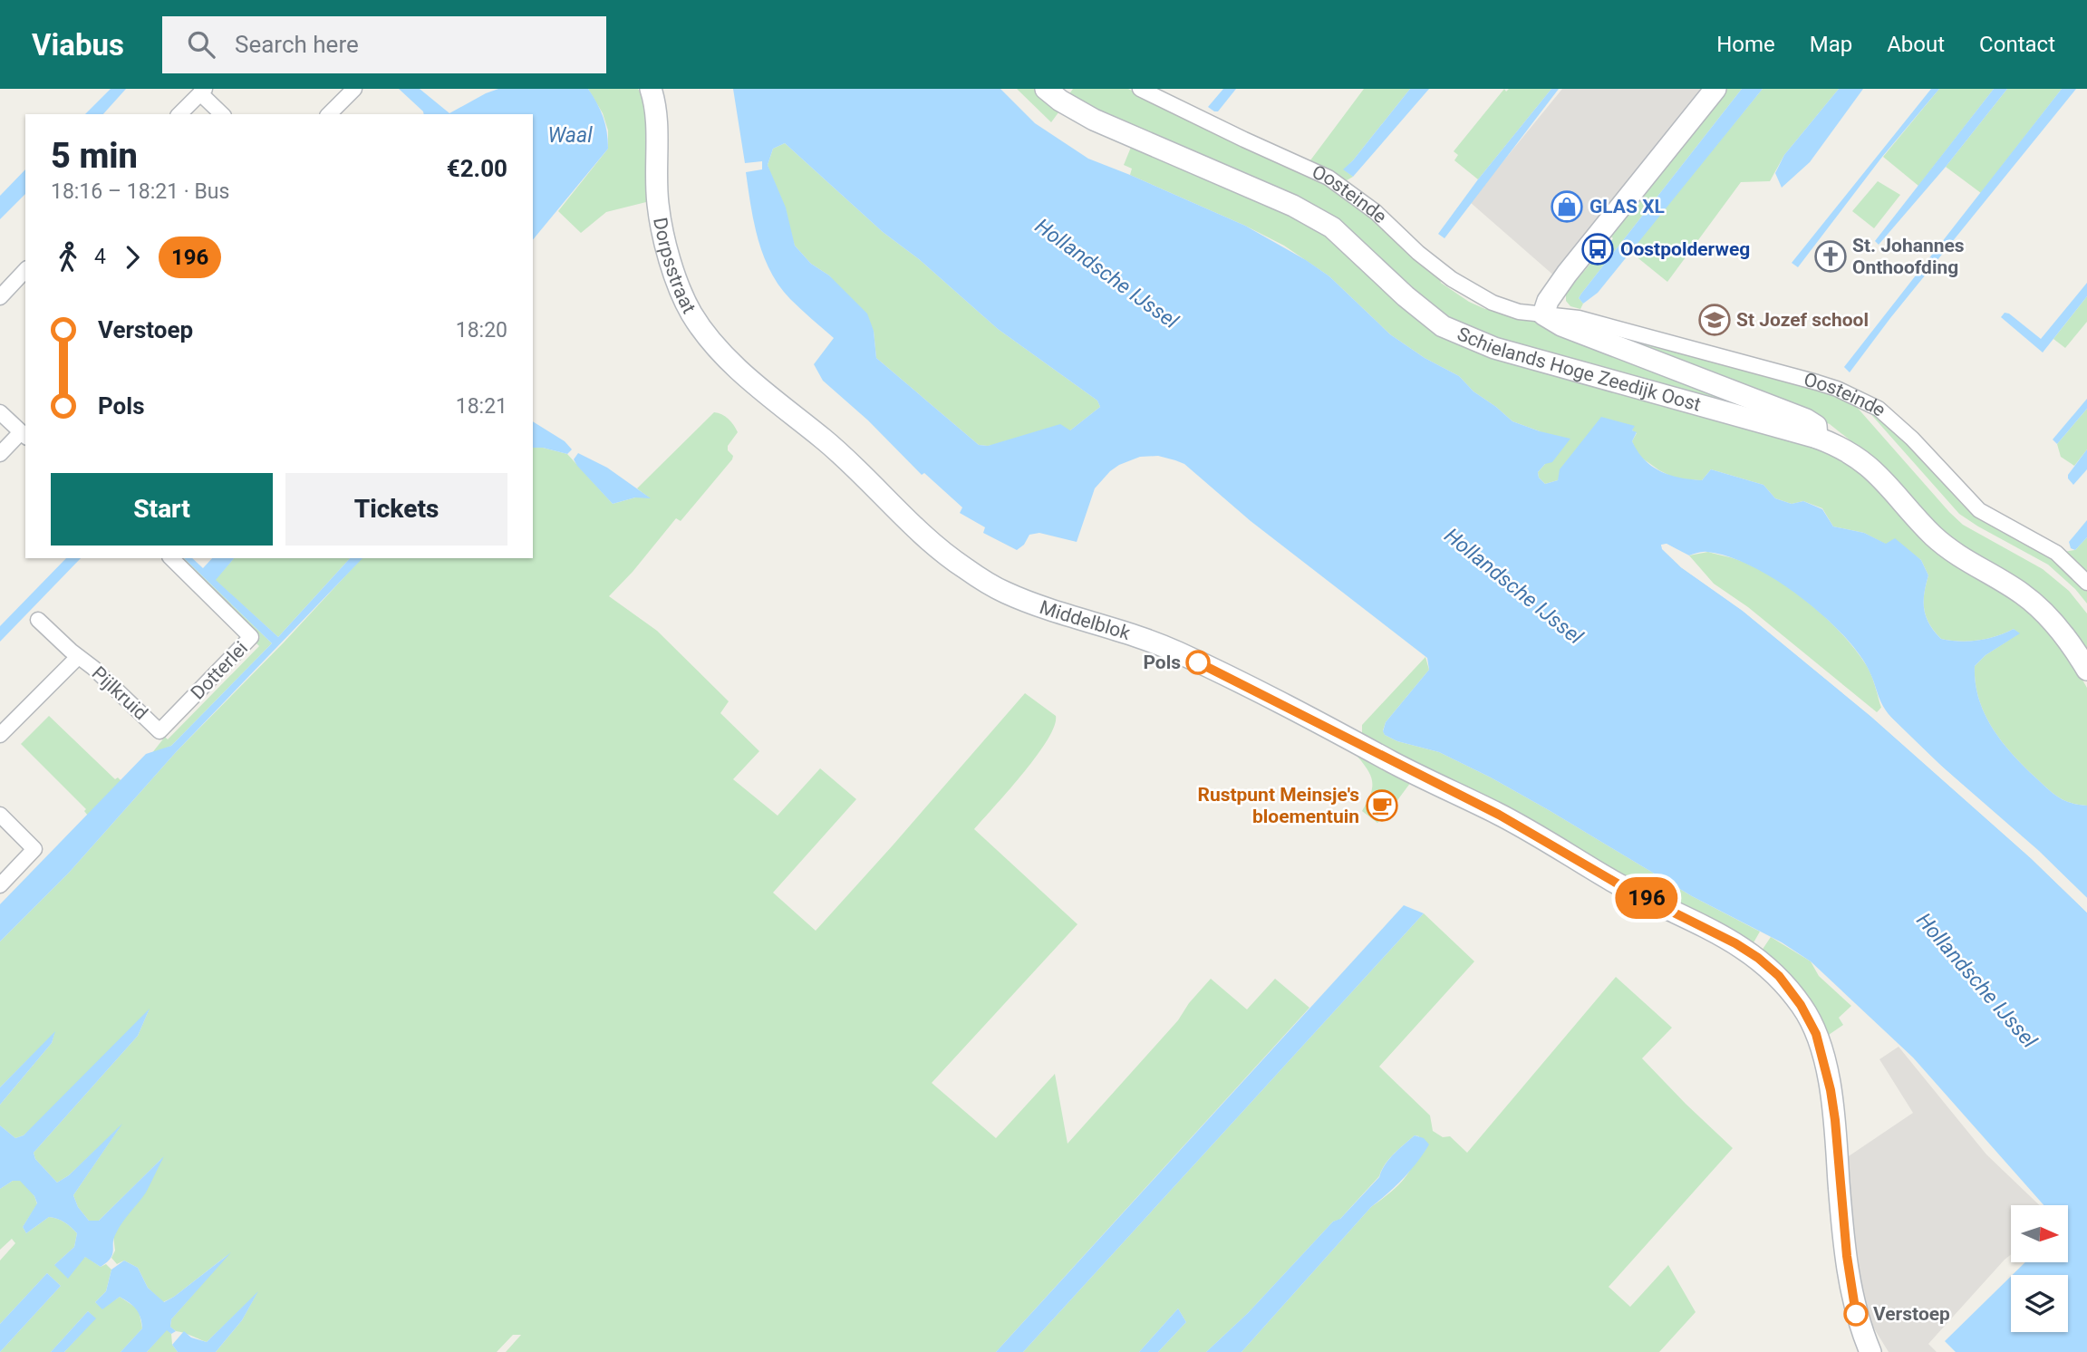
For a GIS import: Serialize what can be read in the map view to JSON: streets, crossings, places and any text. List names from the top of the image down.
{
  "streets": {
    "street": [
      "Oosteinde",
      "Dorpsstraat",
      "Schielands Hoge Zeedijk Oost",
      "Middelblok",
      "Dotterlei",
      "Pijlkruid"
    ]
  },
  "crossings": [
    ["Oosteinde", "Schielands Hoge Zeedijk Oost"],
    ["Dorpsstraat", "Middelblok"],
    ["Dotterlei", "Pijlkruid"]
  ],
  "water": ["Waal", "Hollandsche IJssel"],
  "places": {
    "shop": ["GLAS XL"],
    "bus stop": ["Oostpolderweg"],
    "church": ["St. Johannes Onthoofding"],
    "school or university": ["St Jozef school"],
    "other": ["Pols", "Verstoep"],
    "cafe": ["Rustpunt Meinsje's bloementuin"]
  },
  "lines": ["bus line 196"],
  "north": "right",
  "page": {
    "header": "Viabus",
    "search": "Search here",
    "nav": [
      "Home",
      "Map",
      "About",
      "Contact"
    ],
    "on_map": "196",
    "heading": ["5 min", "18:16 – 18:21 · Bus", "€2.00"],
    "legs": ["4", "196"],
    "list": [
      {
        "name": "Verstoep",
        "value": "18:20"
      },
      {
        "name": "Pols",
        "value": "18:21"
      }
    ],
    "buttons": ["Start", "Tickets"]
  }
}
